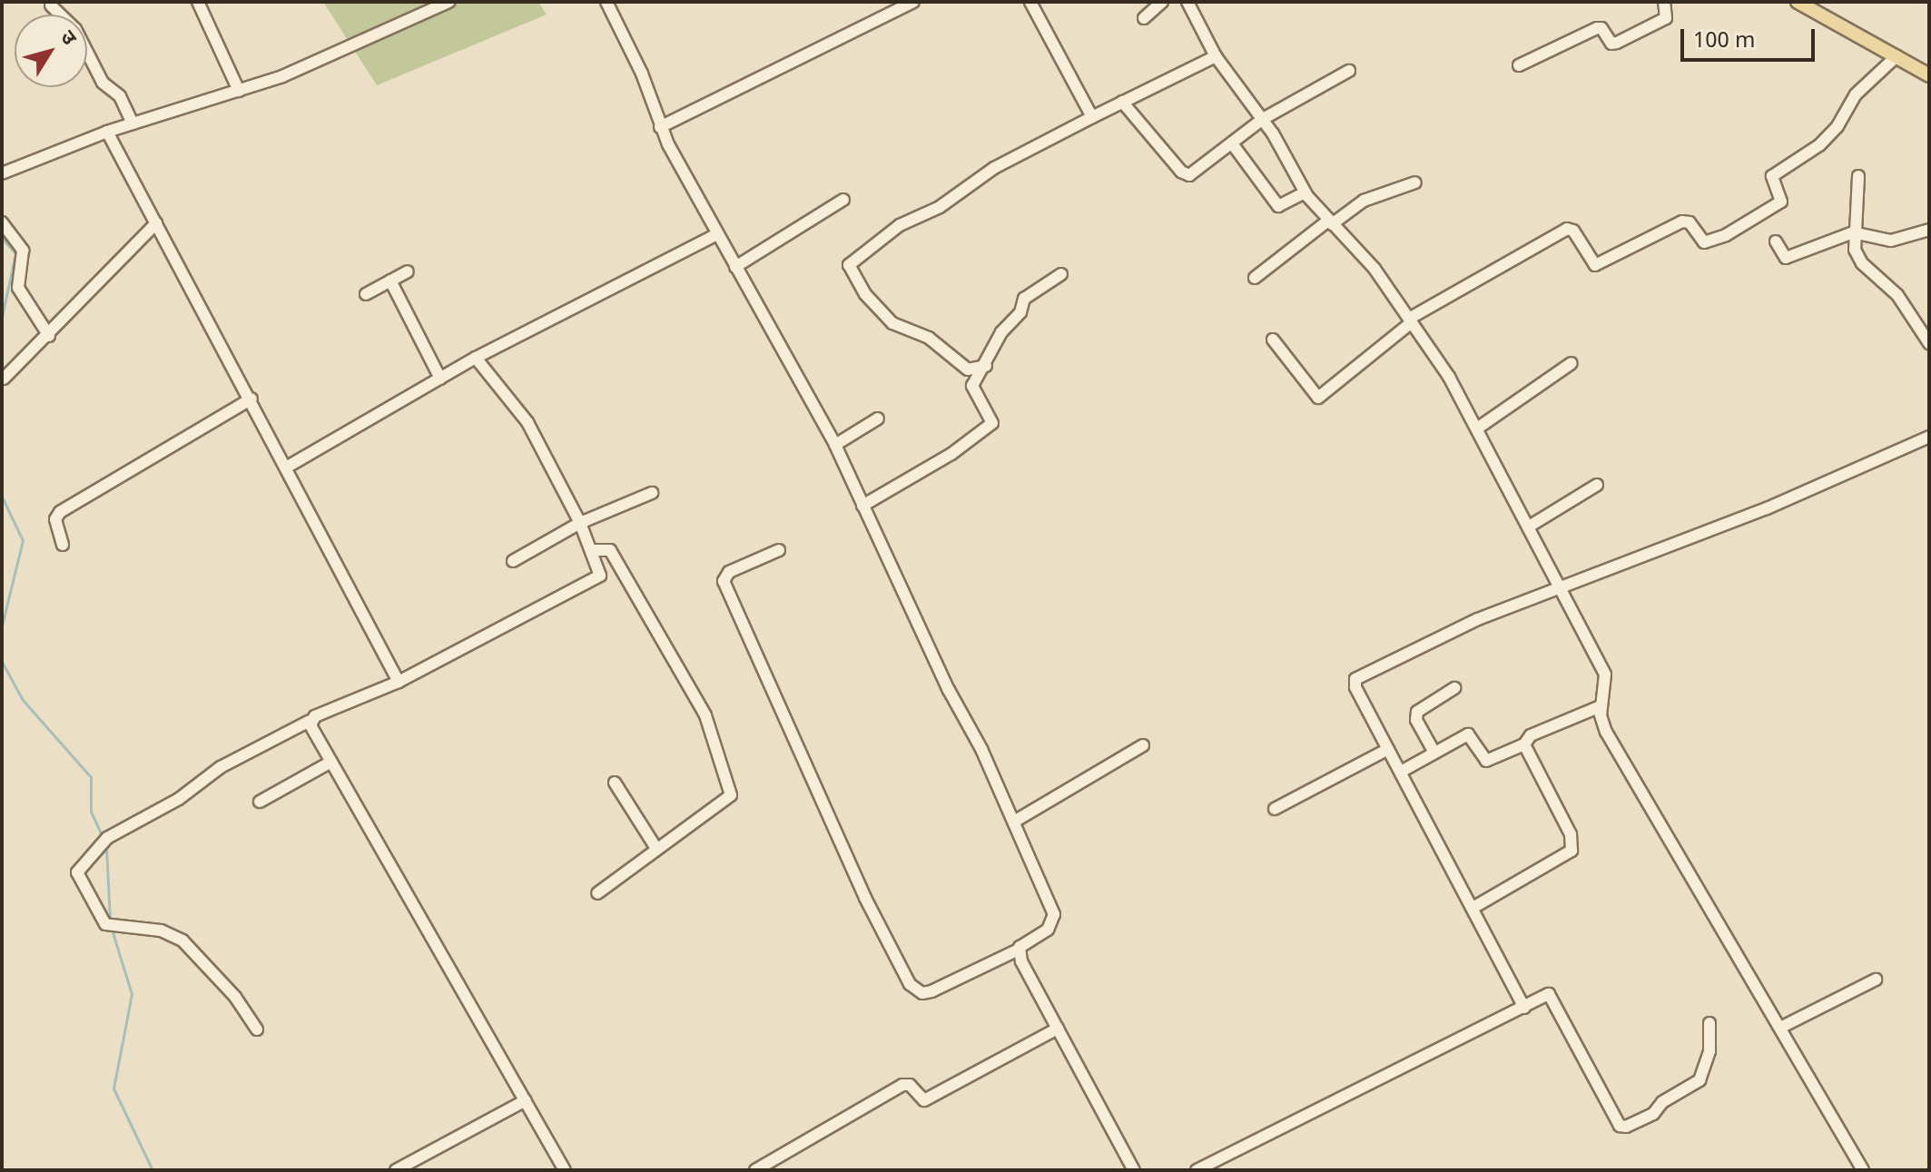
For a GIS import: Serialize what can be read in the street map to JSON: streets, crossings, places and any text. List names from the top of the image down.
{
  "scale_bar": "100 m",
  "north": "top right"
}
